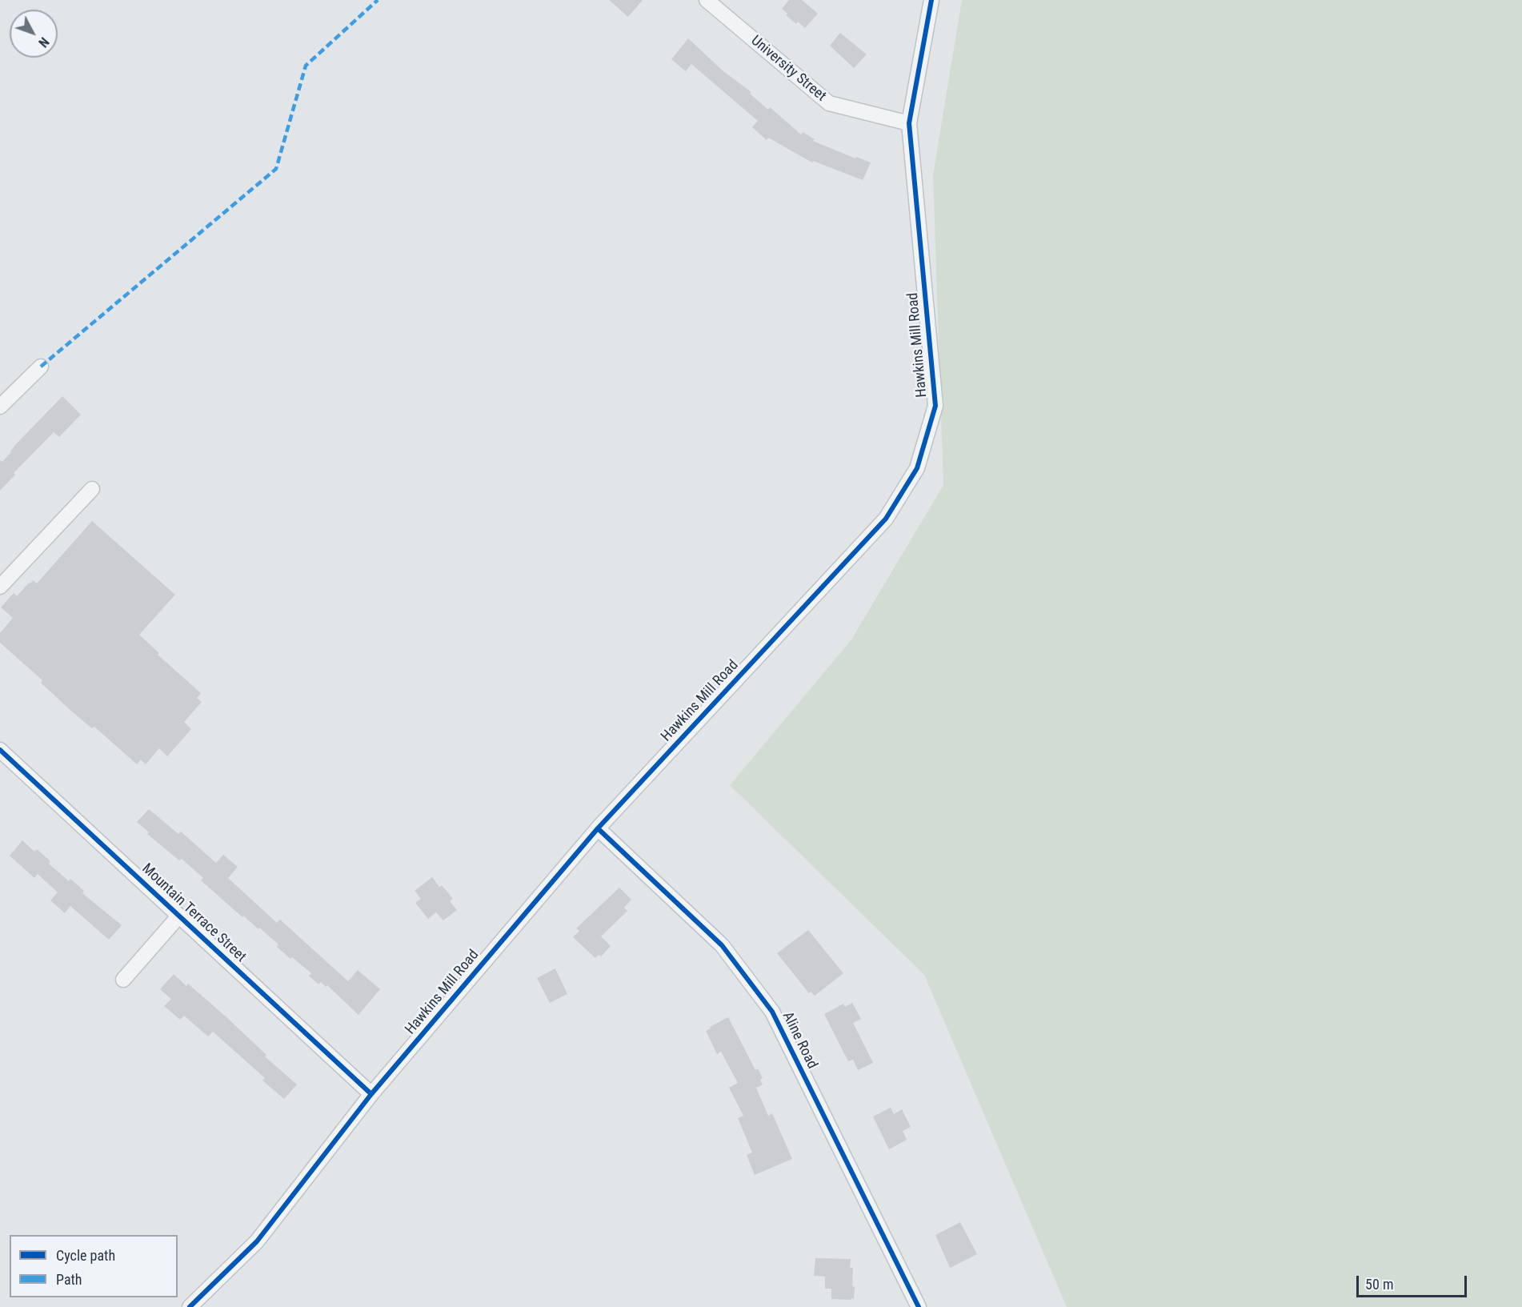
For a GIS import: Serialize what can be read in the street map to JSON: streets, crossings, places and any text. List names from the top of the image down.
{
  "streets": {
    "street": [
      "University Street",
      "Hawkins Mill Road",
      "Mountain Terrace Street",
      "Aline Road"
    ]
  },
  "crossings": [
    ["University Street", "Hawkins Mill Road"],
    ["Hawkins Mill Road", "Mountain Terrace Street"],
    ["Hawkins Mill Road", "Aline Road"]
  ],
  "legend": ["Cycle path", "Path"],
  "scale_bar": "50 m",
  "north": "bottom right"
}
